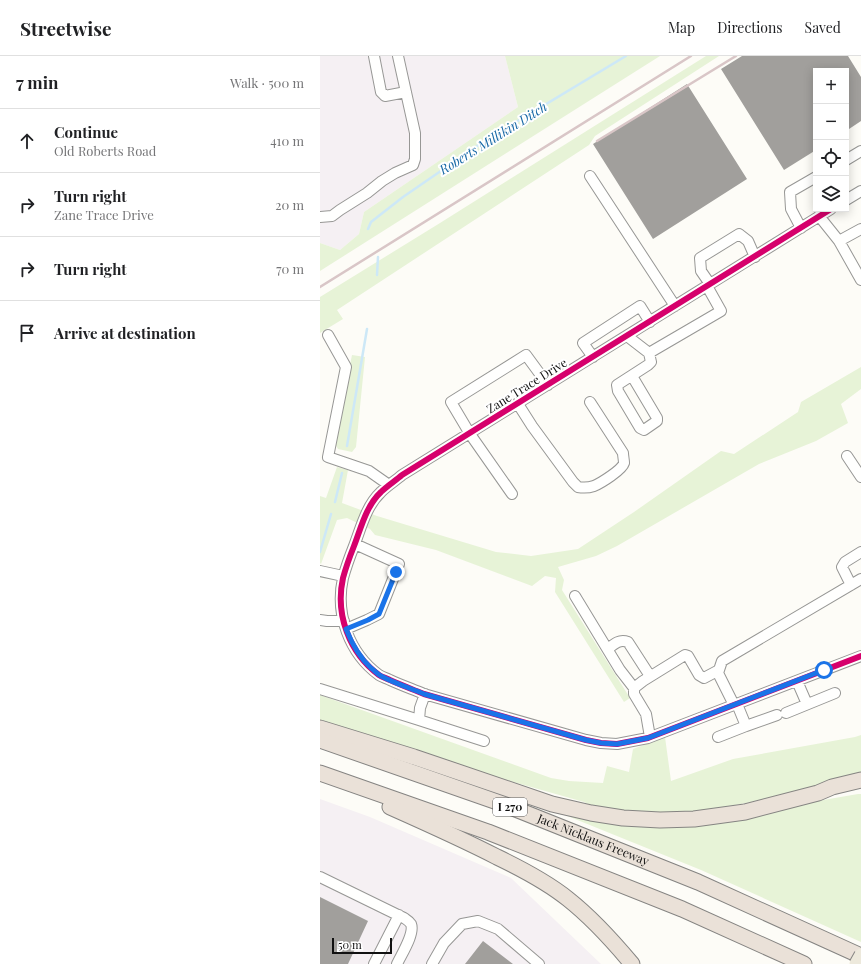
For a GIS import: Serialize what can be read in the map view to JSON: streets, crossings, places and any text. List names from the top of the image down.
{
  "streets": {
    "highway": ["I 270", "Jack Nicklaus Freeway"],
    "street": ["Zane Trace Drive"]
  },
  "water": ["Roberts Millikin Ditch"],
  "scale_bar": "50 m",
  "page": {
    "header": "Streetwise",
    "nav": ["Map", "Directions", "Saved"],
    "heading": ["7 min", "Walk · 500 m"],
    "map_buttons": ["+", "−"],
    "list": [
      ["Continue", "Old Roberts Road", "410 m"],
      ["Turn right", "Zane Trace Drive", "20 m"],
      ["Turn right", "70 m"],
      "Arrive at destination"
    ],
    "scale": "50 m"
  }
}
